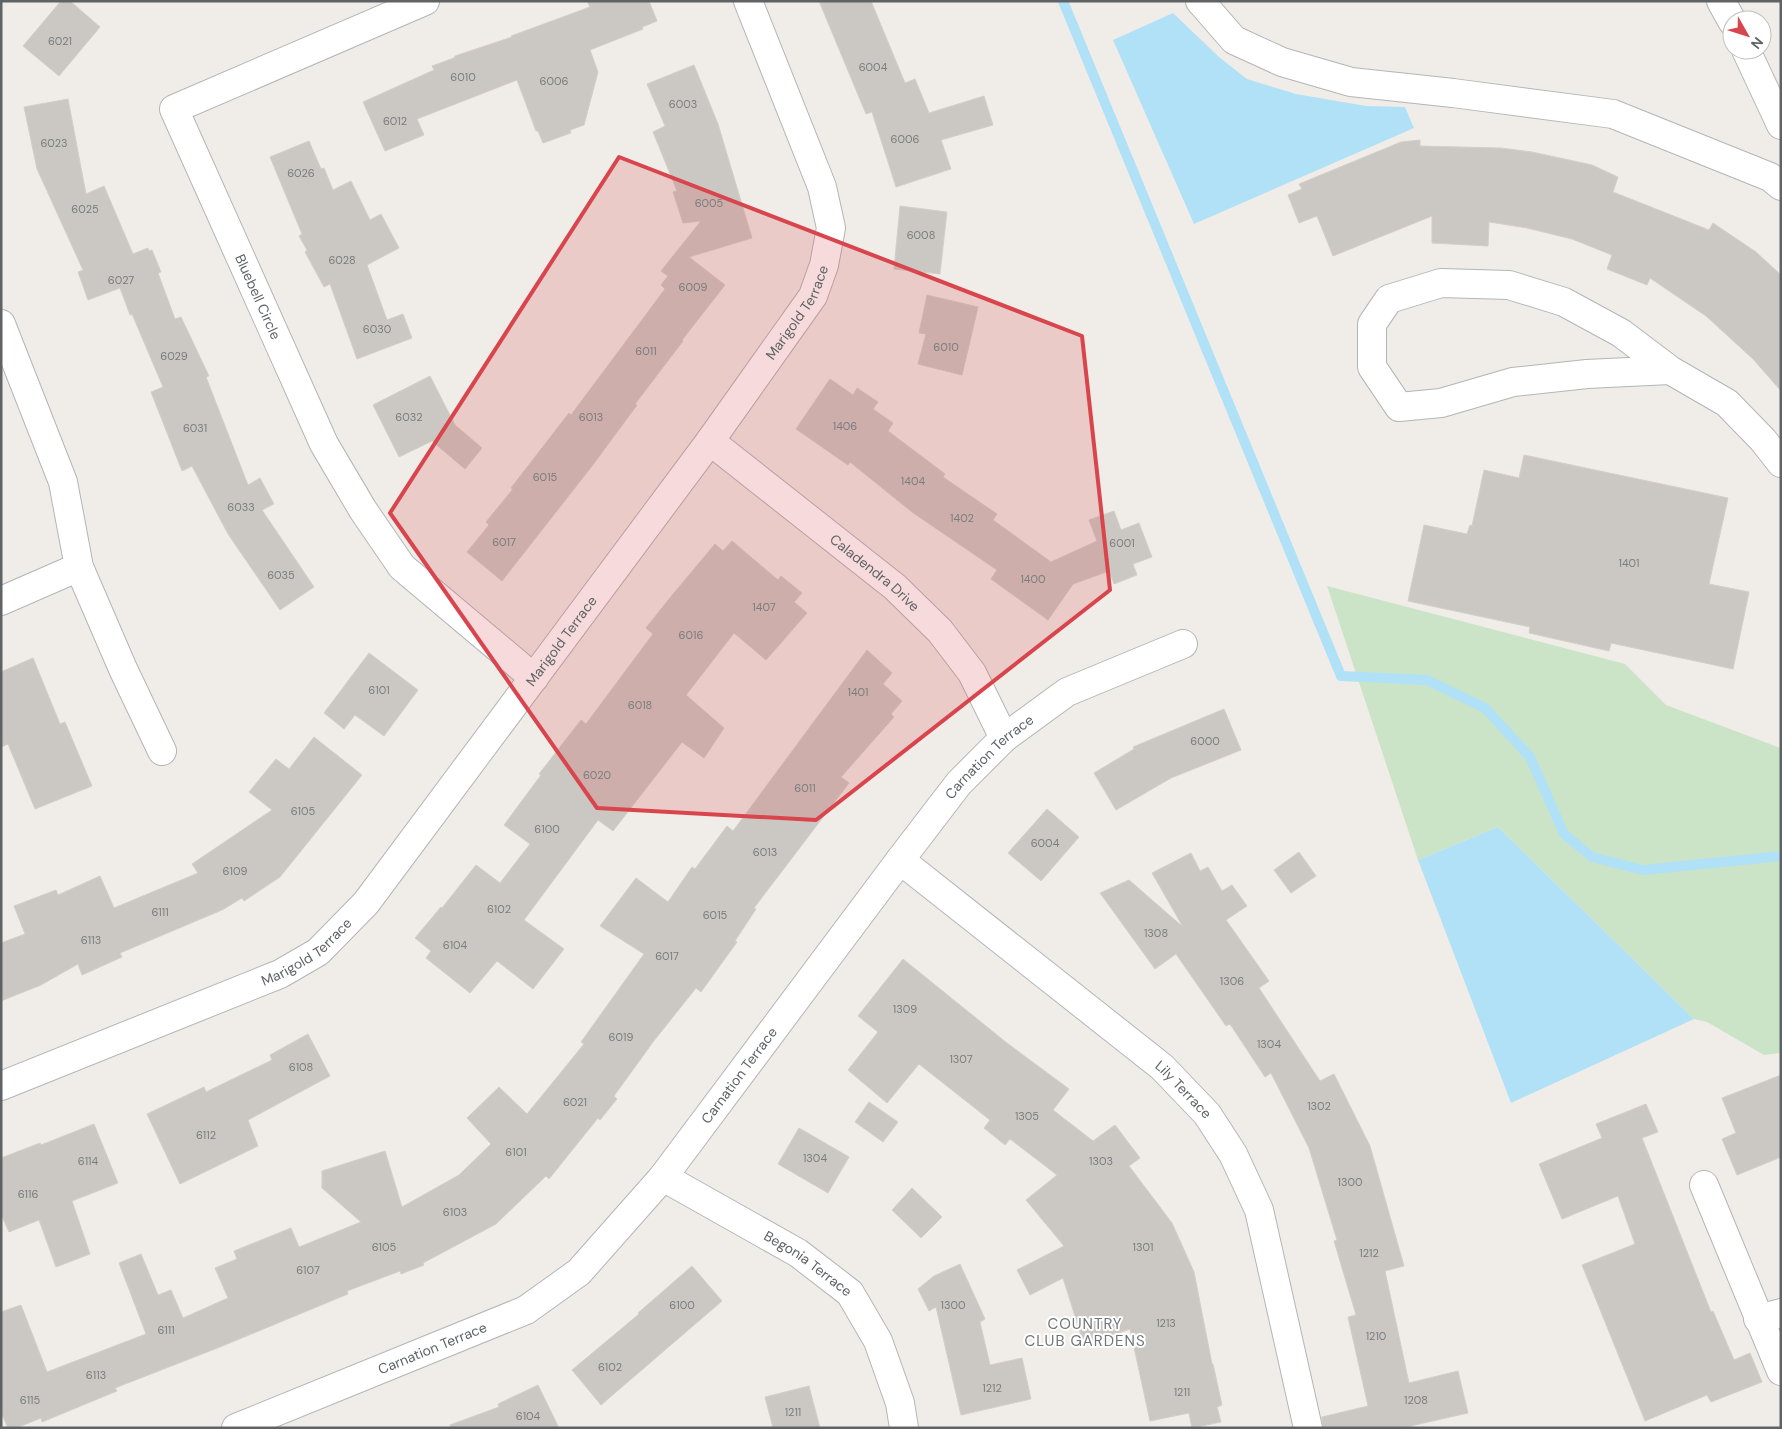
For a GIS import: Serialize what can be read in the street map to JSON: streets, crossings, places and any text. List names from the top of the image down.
{
  "streets": {
    "street": [
      "Bluebell Circle",
      "Marigold Terrace",
      "Caladendra Drive",
      "Carnation Terrace",
      "Lily Terrace",
      "Begonia Terrace"
    ]
  },
  "crossings": [
    ["Bluebell Circle", "Marigold Terrace"],
    ["Marigold Terrace", "Caladendra Drive"],
    ["Caladendra Drive", "Carnation Terrace"],
    ["Carnation Terrace", "Lily Terrace"],
    ["Carnation Terrace", "Begonia Terrace"]
  ],
  "districts": ["COUNTRY CLUB GARDENS"],
  "house_numbers": [
    "6021",
    "6004",
    "6010",
    "6006",
    "6003",
    "6012",
    "6006",
    "6023",
    "6026",
    "6005",
    "6025",
    "6008",
    "6028",
    "6027",
    "6009",
    "6030",
    "6010",
    "6011",
    "6029",
    "6032",
    "6013",
    "1406",
    "6031",
    "6015",
    "1404",
    "6033",
    "1402",
    "6017",
    "6001",
    "1401",
    "6035",
    "1400",
    "1407",
    "6016",
    "6101",
    "1401",
    "6018",
    "6000",
    "6020",
    "6011",
    "6105",
    "6100",
    "6004",
    "6013",
    "6109",
    "6102",
    "6111",
    "6015",
    "1308",
    "6113",
    "6104",
    "6017",
    "1306",
    "1309",
    "6019",
    "1304",
    "1307",
    "6108",
    "6021",
    "1302",
    "1305",
    "6112",
    "6101",
    "1304",
    "6114",
    "1303",
    "1300",
    "6116",
    "6103",
    "6105",
    "1301",
    "1212",
    "6107",
    "6100",
    "1300",
    "1213",
    "6111",
    "1210",
    "6102",
    "6113",
    "1212",
    "1211",
    "6115",
    "1208",
    "1211",
    "6104"
  ],
  "north": "bottom right"
}
